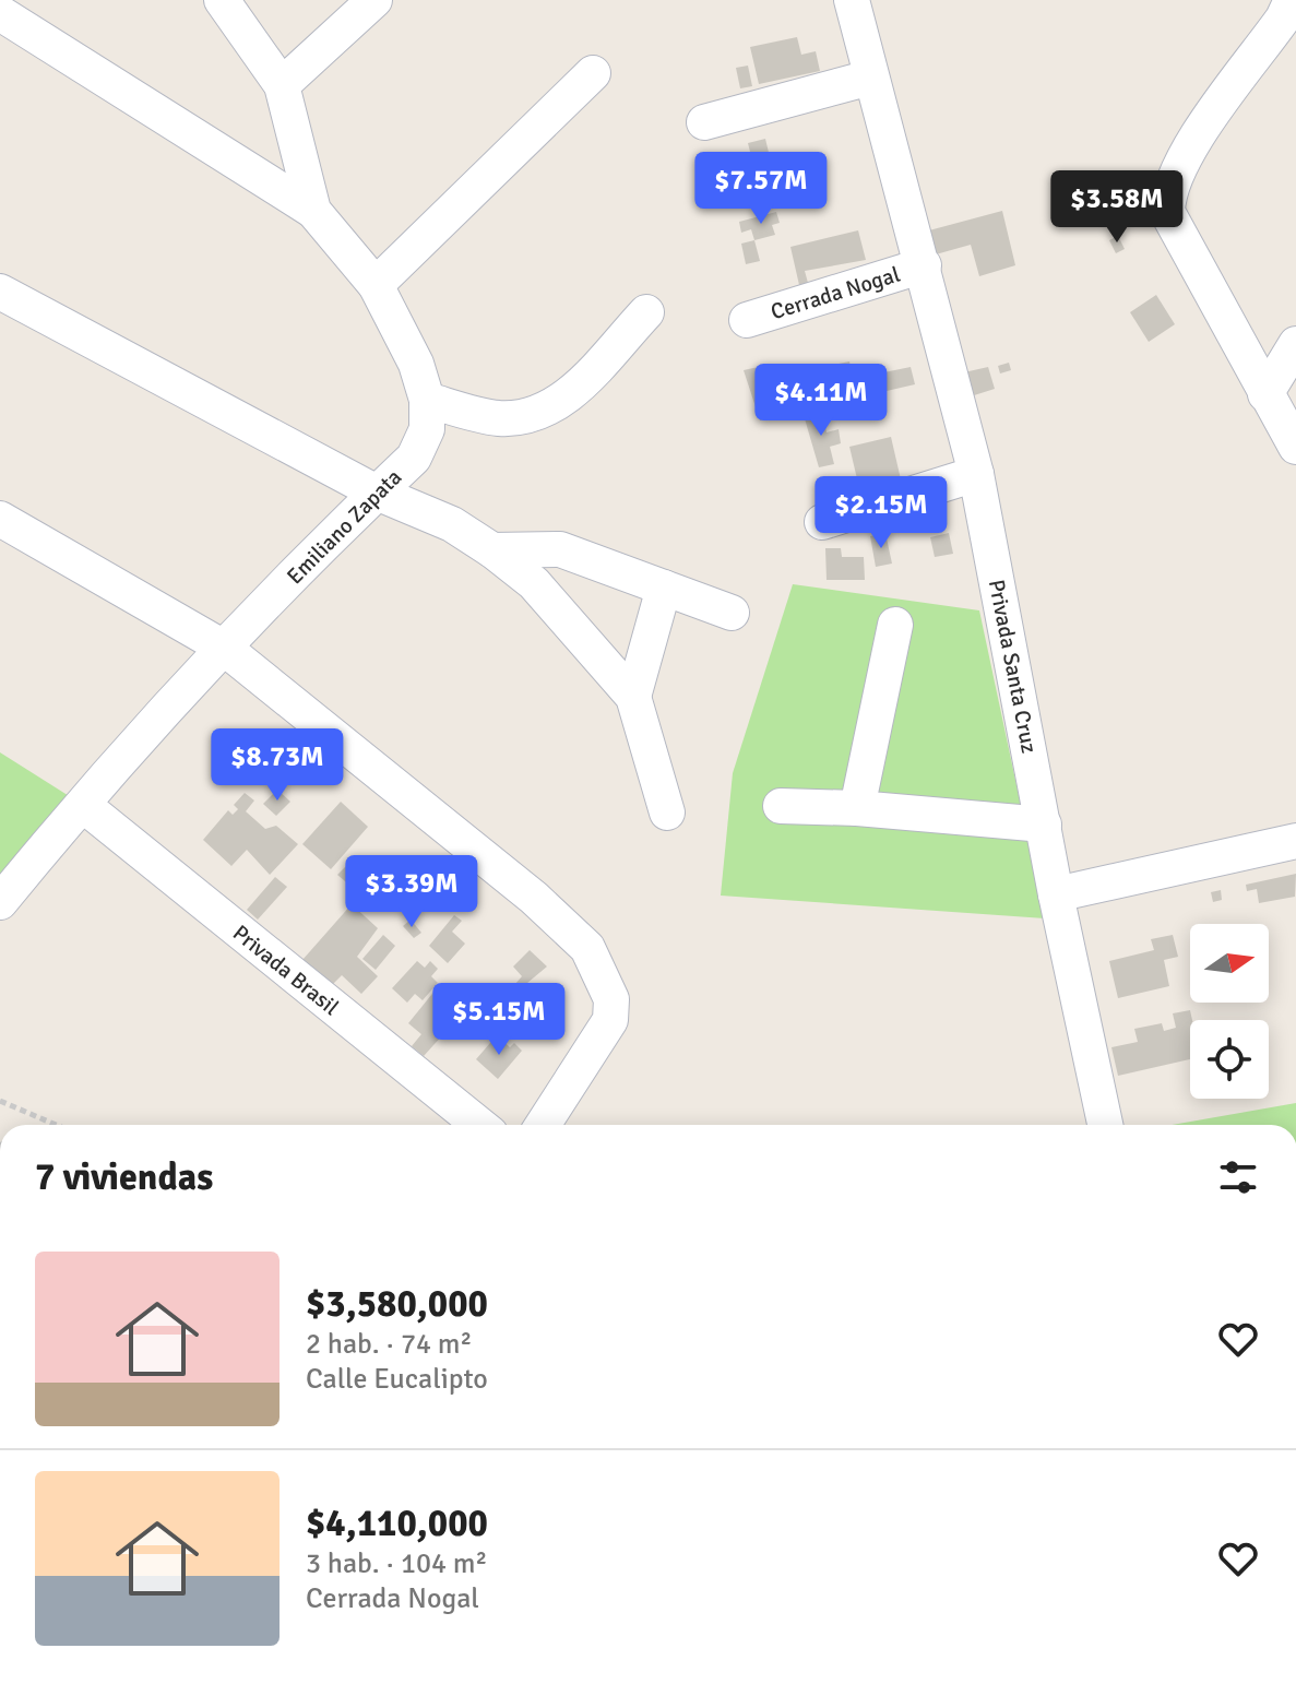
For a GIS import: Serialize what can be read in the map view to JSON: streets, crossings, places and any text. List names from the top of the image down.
{
  "streets": {
    "street": [
      "Cerrada Nogal",
      "Emiliano Zapata",
      "Privada Santa Cruz",
      "Privada Brasil"
    ]
  },
  "crossings": [
    ["Cerrada Nogal", "Privada Santa Cruz"],
    ["Emiliano Zapata", "Privada Brasil"]
  ],
  "north": "right",
  "page": {
    "price": [
      "$7.57M",
      "$3.58M",
      "$4.11M",
      "$2.15M",
      "$8.73M",
      "$3.39M",
      "$5.15M"
    ],
    "heading": "7 viviendas",
    "list": [
      {
        "name": "$3,580,000",
        "note": "2 hab. · 74 m² · Calle Eucalipto"
      },
      {
        "name": "$4,110,000",
        "note": "3 hab. · 104 m² · Cerrada Nogal"
      }
    ]
  }
}
